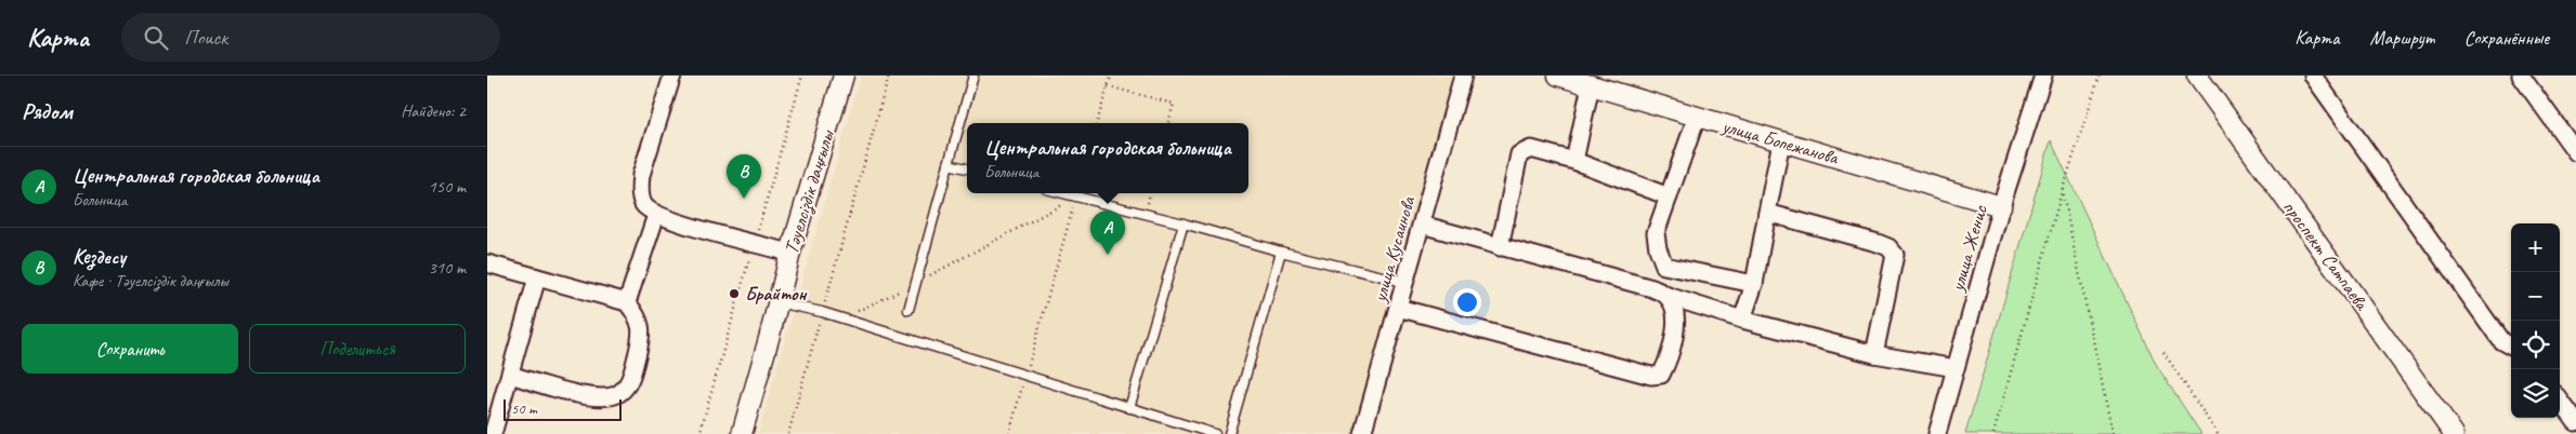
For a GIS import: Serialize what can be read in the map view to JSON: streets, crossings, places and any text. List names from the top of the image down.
{
  "streets": {
    "street": [
      "улица Бопежанова",
      "Тәуелсіздік даңғылы",
      "улица Женис",
      "улица Кусаинова",
      "проспект Сатпаева"
    ]
  },
  "crossings": [
    ["улица Бопежанова", "улица Женис"]
  ],
  "places": ["Брайтон"],
  "scale_bar": "50 m",
  "page": {
    "header": "Карта",
    "search": "Поиск",
    "nav": ["Карта", "Маршрут", "Сохранённые"],
    "heading": ["Рядом", "Найдено: 2"],
    "popup": ["Центральная городская больница", "Больница"],
    "list": [
      {
        "mark": "A",
        "name": "Центральная городская больница",
        "note": "Больница",
        "value": "150 m"
      },
      {
        "mark": "B",
        "name": "Кездесу",
        "note": "Кафе · Тәуелсіздік даңғылы",
        "value": "310 m"
      }
    ],
    "pins": ["B", "A"],
    "map_buttons": ["+", "−"],
    "buttons": ["Сохранить", "Поделиться"],
    "scale": "50 m"
  }
}
